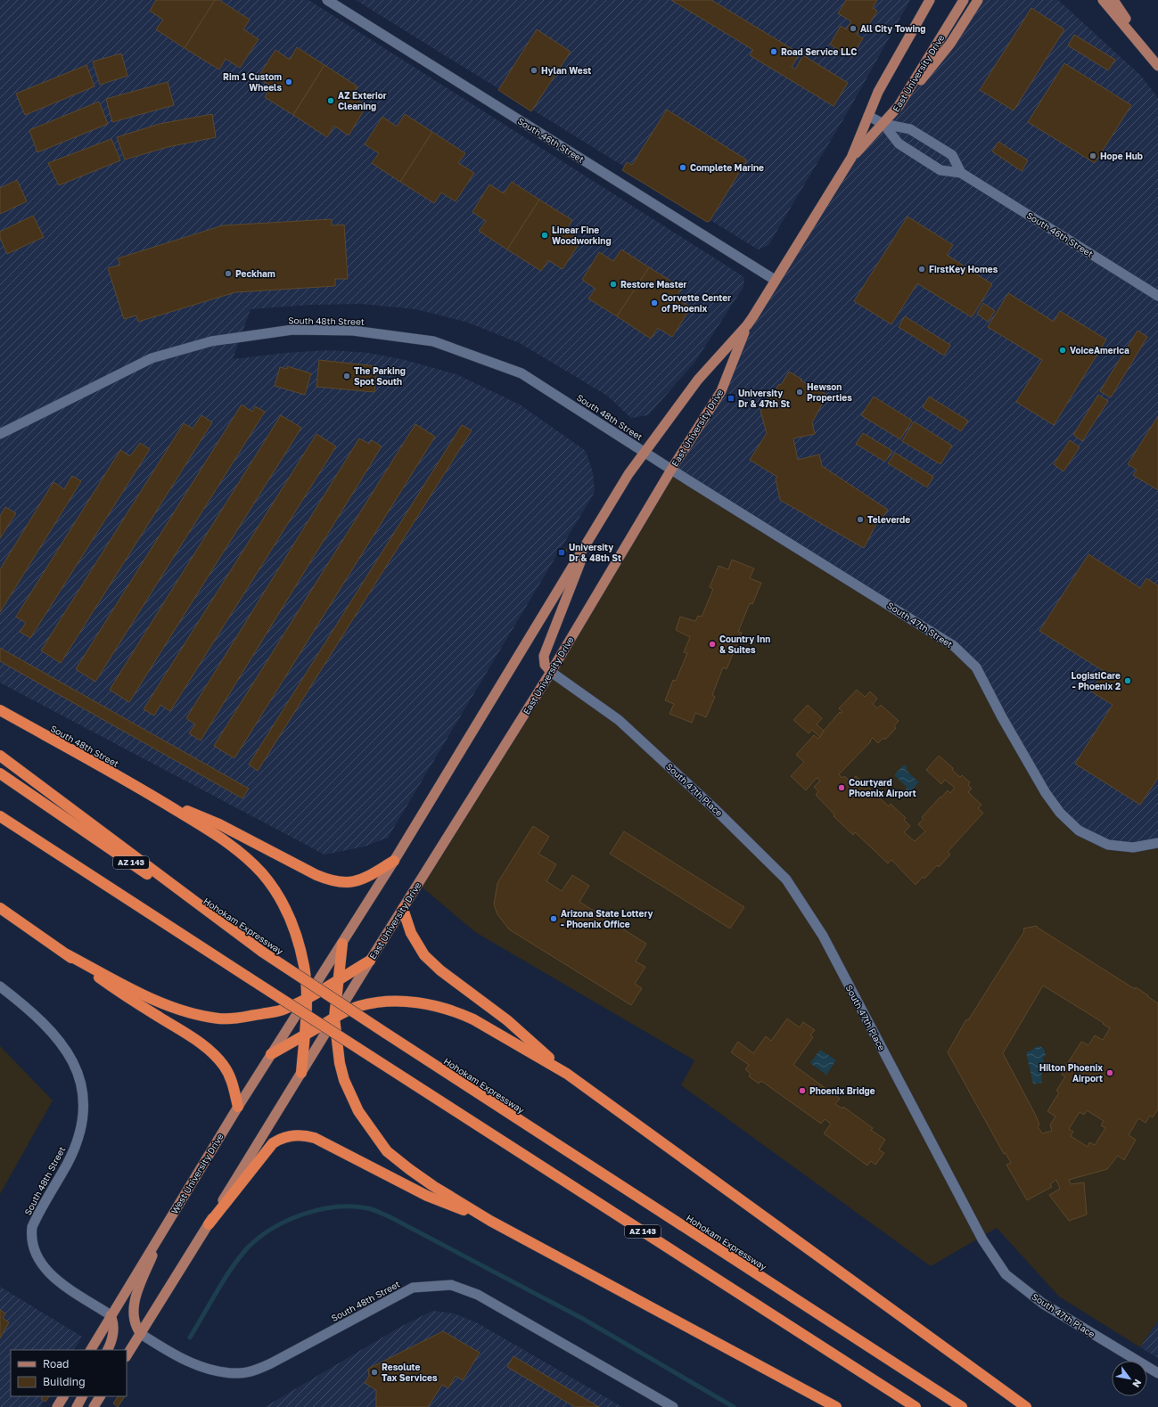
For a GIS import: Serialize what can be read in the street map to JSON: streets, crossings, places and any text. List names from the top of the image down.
{
  "streets": {
    "highway": ["South 48th Street", "AZ 143", "Hohokam Expressway"],
    "main road": ["East University Drive", "West University Drive"],
    "street": ["South 46th Street", "South 47th Street", "South 47th Place"]
  },
  "crossings": [
    ["East University Drive", "South 46th Street"],
    ["East University Drive", "South 48th Street"],
    ["East University Drive", "South 47th Street"],
    ["East University Drive", "South 47th Place"],
    ["East University Drive", "West University Drive"],
    ["South 48th Street", "South 47th Street"],
    ["South 48th Street", "West University Drive"]
  ],
  "places": {
    "other": [
      "All City Towing",
      "Road Service LLC",
      "Hylan West",
      "Rim 1 Custom Wheels",
      "AZ Exterior Cleaning",
      "Hope Hub",
      "Complete Marine",
      "Linear Fine Woodworking",
      "FirstKey Homes",
      "Peckham",
      "Restore Master",
      "Corvette Center of Phoenix",
      "VoiceAmerica",
      "The Parking Spot South",
      "Hewson Properties",
      "Televerde",
      "Country Inn & Suites",
      "LogistiCare - Phoenix 2",
      "Courtyard Phoenix Airport",
      "Arizona State Lottery - Phoenix Office",
      "Hilton Phoenix Airport",
      "Phoenix Bridge",
      "Resolute Tax Services"
    ],
    "transit": ["University Dr & 47th St", "University Dr & 48th St"]
  },
  "legend": ["Road", "Building"],
  "north": "bottom right"
}
